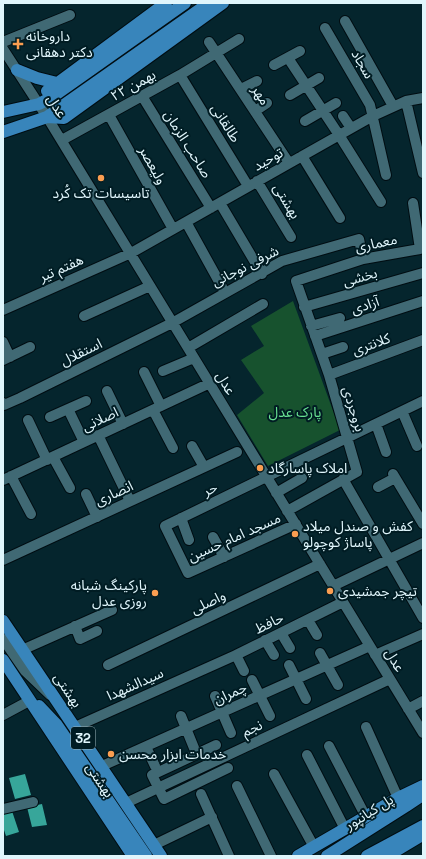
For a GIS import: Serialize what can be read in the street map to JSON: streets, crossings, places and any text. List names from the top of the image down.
{
  "streets": {
    "main road": [
      "بهشتی",
      "بهشتى",
      "32",
      "پل کیانپور"
    ],
    "street": [
      "سجاد",
      "۲۲ بهمن",
      "مهر",
      "عدل",
      "طالقانی",
      "صاحب الزمان",
      "توحید",
      "ولیعصر",
      "معماری",
      "شرفی نوجانی",
      "هفتم تیر",
      "بخشی",
      "آزادی",
      "کلانتری",
      "استقلال",
      "بروجردی",
      "اصلانی",
      "حر",
      "انصاری",
      "مسجد امام حسین",
      "واصلی",
      "حافظ",
      "سیدالشهدا",
      "چمران",
      "نجم"
    ]
  },
  "crossings": [
    ["سجاد", "توحید"],
    ["۲۲ بهمن", "مهر"],
    ["۲۲ بهمن", "عدل"],
    ["۲۲ بهمن", "طالقانی"],
    ["۲۲ بهمن", "صاحب الزمان"],
    ["۲۲ بهمن", "ولیعصر"],
    ["مهر", "توحید"],
    ["عدل", "توحید"],
    ["عدل", "شرفی نوجانی"],
    ["عدل", "هفتم تیر"],
    ["عدل", "استقلال"],
    ["عدل", "بروجردی"],
    ["عدل", "اصلانی"],
    ["عدل", "حر"],
    ["عدل", "مسجد امام حسین"],
    ["عدل", "واصلی"],
    ["عدل", "حافظ"],
    ["عدل", "چمران"],
    ["عدل", "نجم"],
    ["طالقانی", "توحید"],
    ["صاحب الزمان", "توحید"],
    ["صاحب الزمان", "شرفی نوجانی"],
    ["توحید", "ولیعصر"],
    ["توحید", "بهشتی"],
    ["توحید", "هفتم تیر"],
    ["معماری", "شرفی نوجانی"],
    ["معماری", "بروجردی"],
    ["شرفی نوجانی", "استقلال"],
    ["بخشی", "بروجردی"],
    ["آزادی", "بروجردی"],
    ["کلانتری", "بروجردی"],
    ["بروجردی", "حر"],
    ["حر", "مسجد امام حسین"],
    ["حافظ", "سیدالشهدا"],
    ["سیدالشهدا", "بهشتى"],
    ["بهشتى", "چمران"],
    ["بهشتى", "نجم"]
  ],
  "parks": ["پارک عدل"],
  "places": {
    "health": ["داروخانه دکتر دهقانی"],
    "other": [
      "تاسیسات تک کُرد",
      "املاک پاسارگاد",
      "کفش و صندل میلاد پاساژ کوچولو",
      "تیچر جمشیدی",
      "پارکینگ شبانه روزی عدل",
      "خدمات ابزار محسن"
    ]
  }
}
